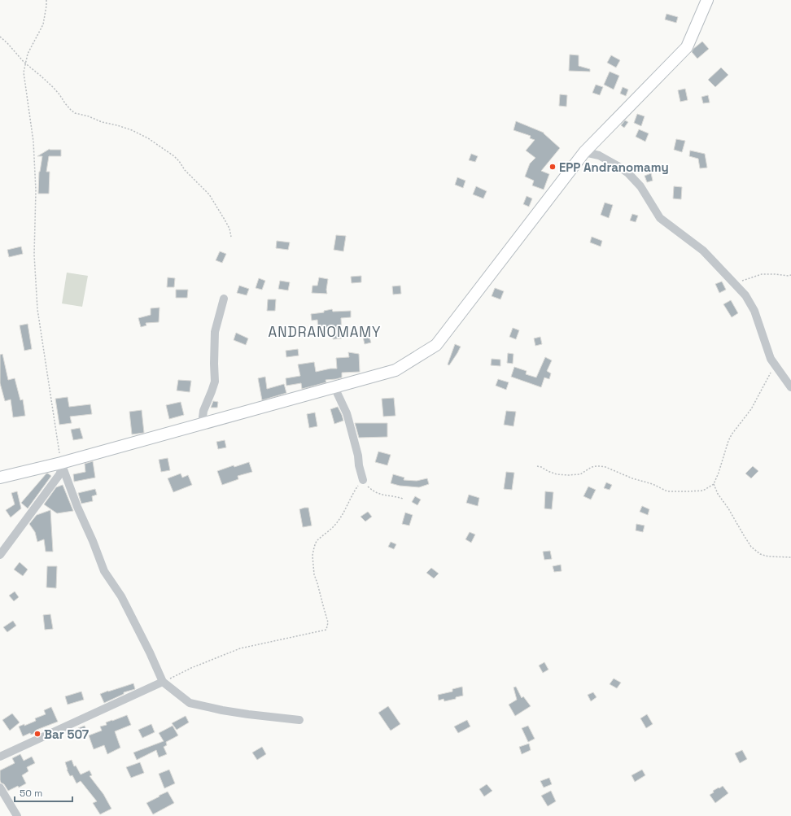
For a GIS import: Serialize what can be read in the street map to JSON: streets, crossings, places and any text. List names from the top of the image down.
{
  "districts": ["ANDRANOMAMY"],
  "places": ["EPP Andranomamy", "Bar 507"],
  "scale_bar": "50 m"
}
